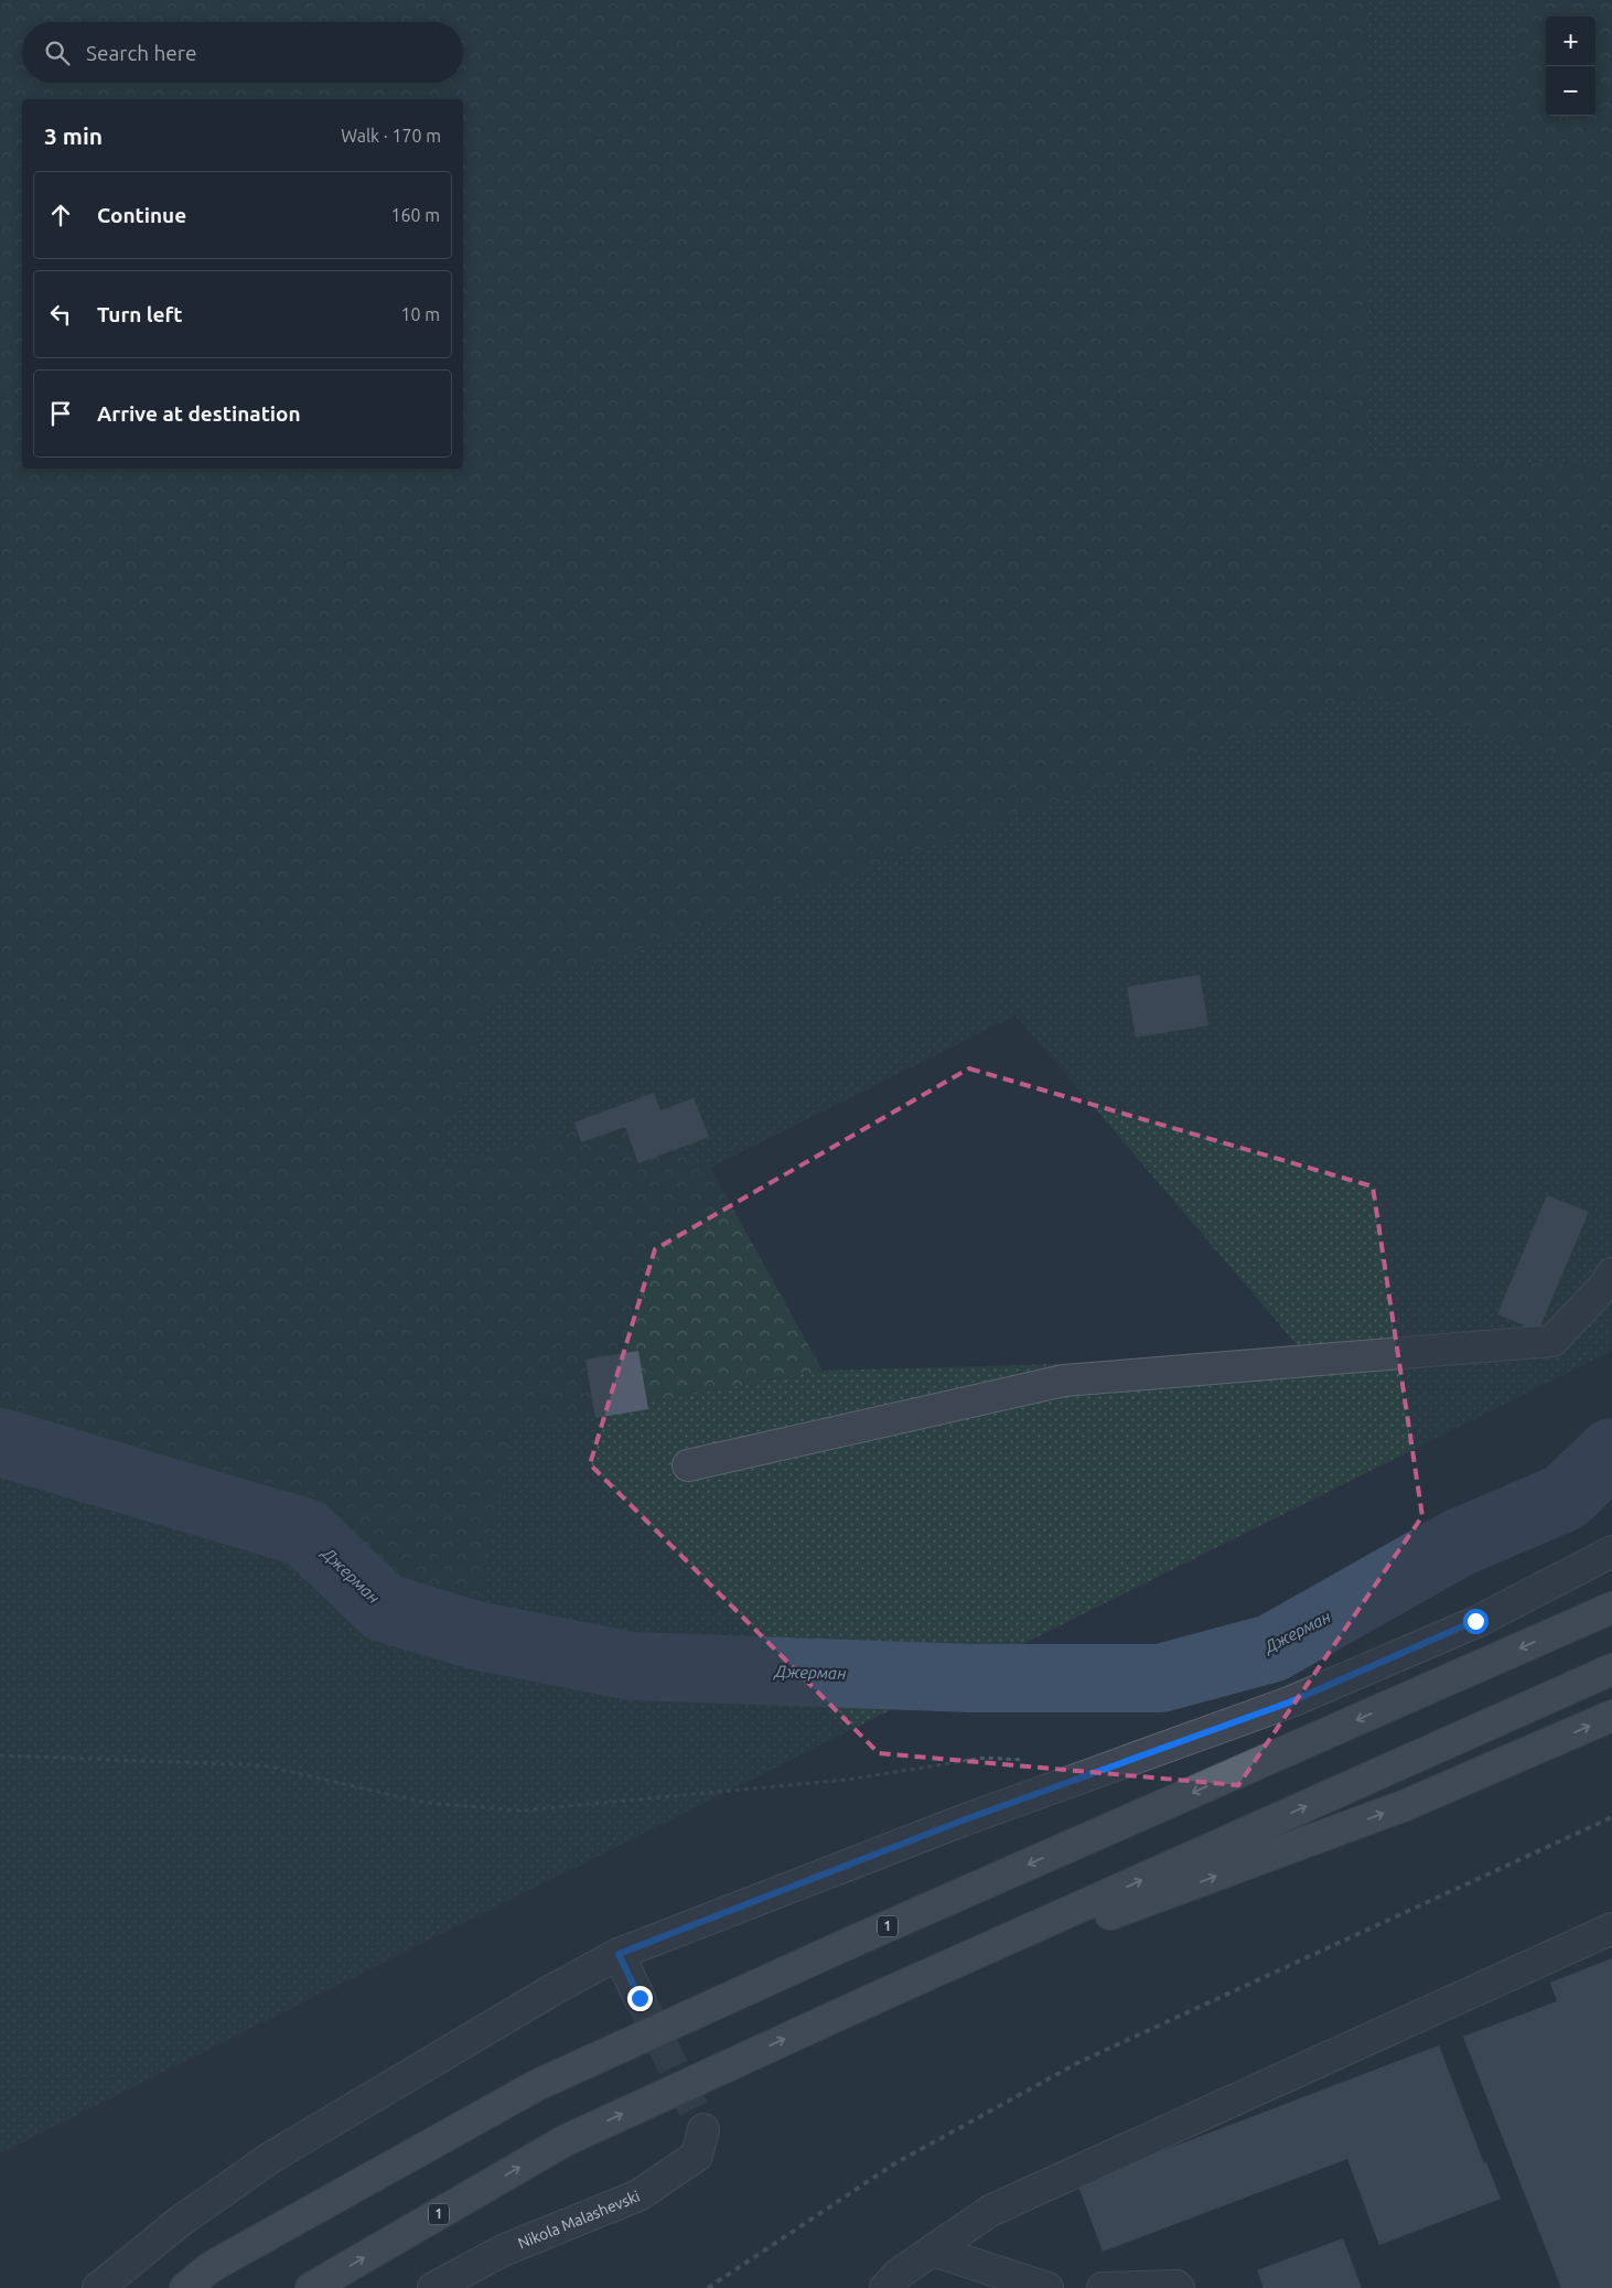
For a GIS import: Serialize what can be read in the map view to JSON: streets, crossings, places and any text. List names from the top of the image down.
{
  "streets": {
    "main road": ["1"],
    "street": ["Nikola Malashevski"]
  },
  "water": ["Джерман"],
  "page": {
    "map_buttons": ["+", "−"],
    "search": "Search here",
    "heading": ["3 min", "Walk · 170 m"],
    "list": [
      ["Continue", "160 m"],
      ["Turn left", "10 m"],
      "Arrive at destination"
    ]
  }
}
